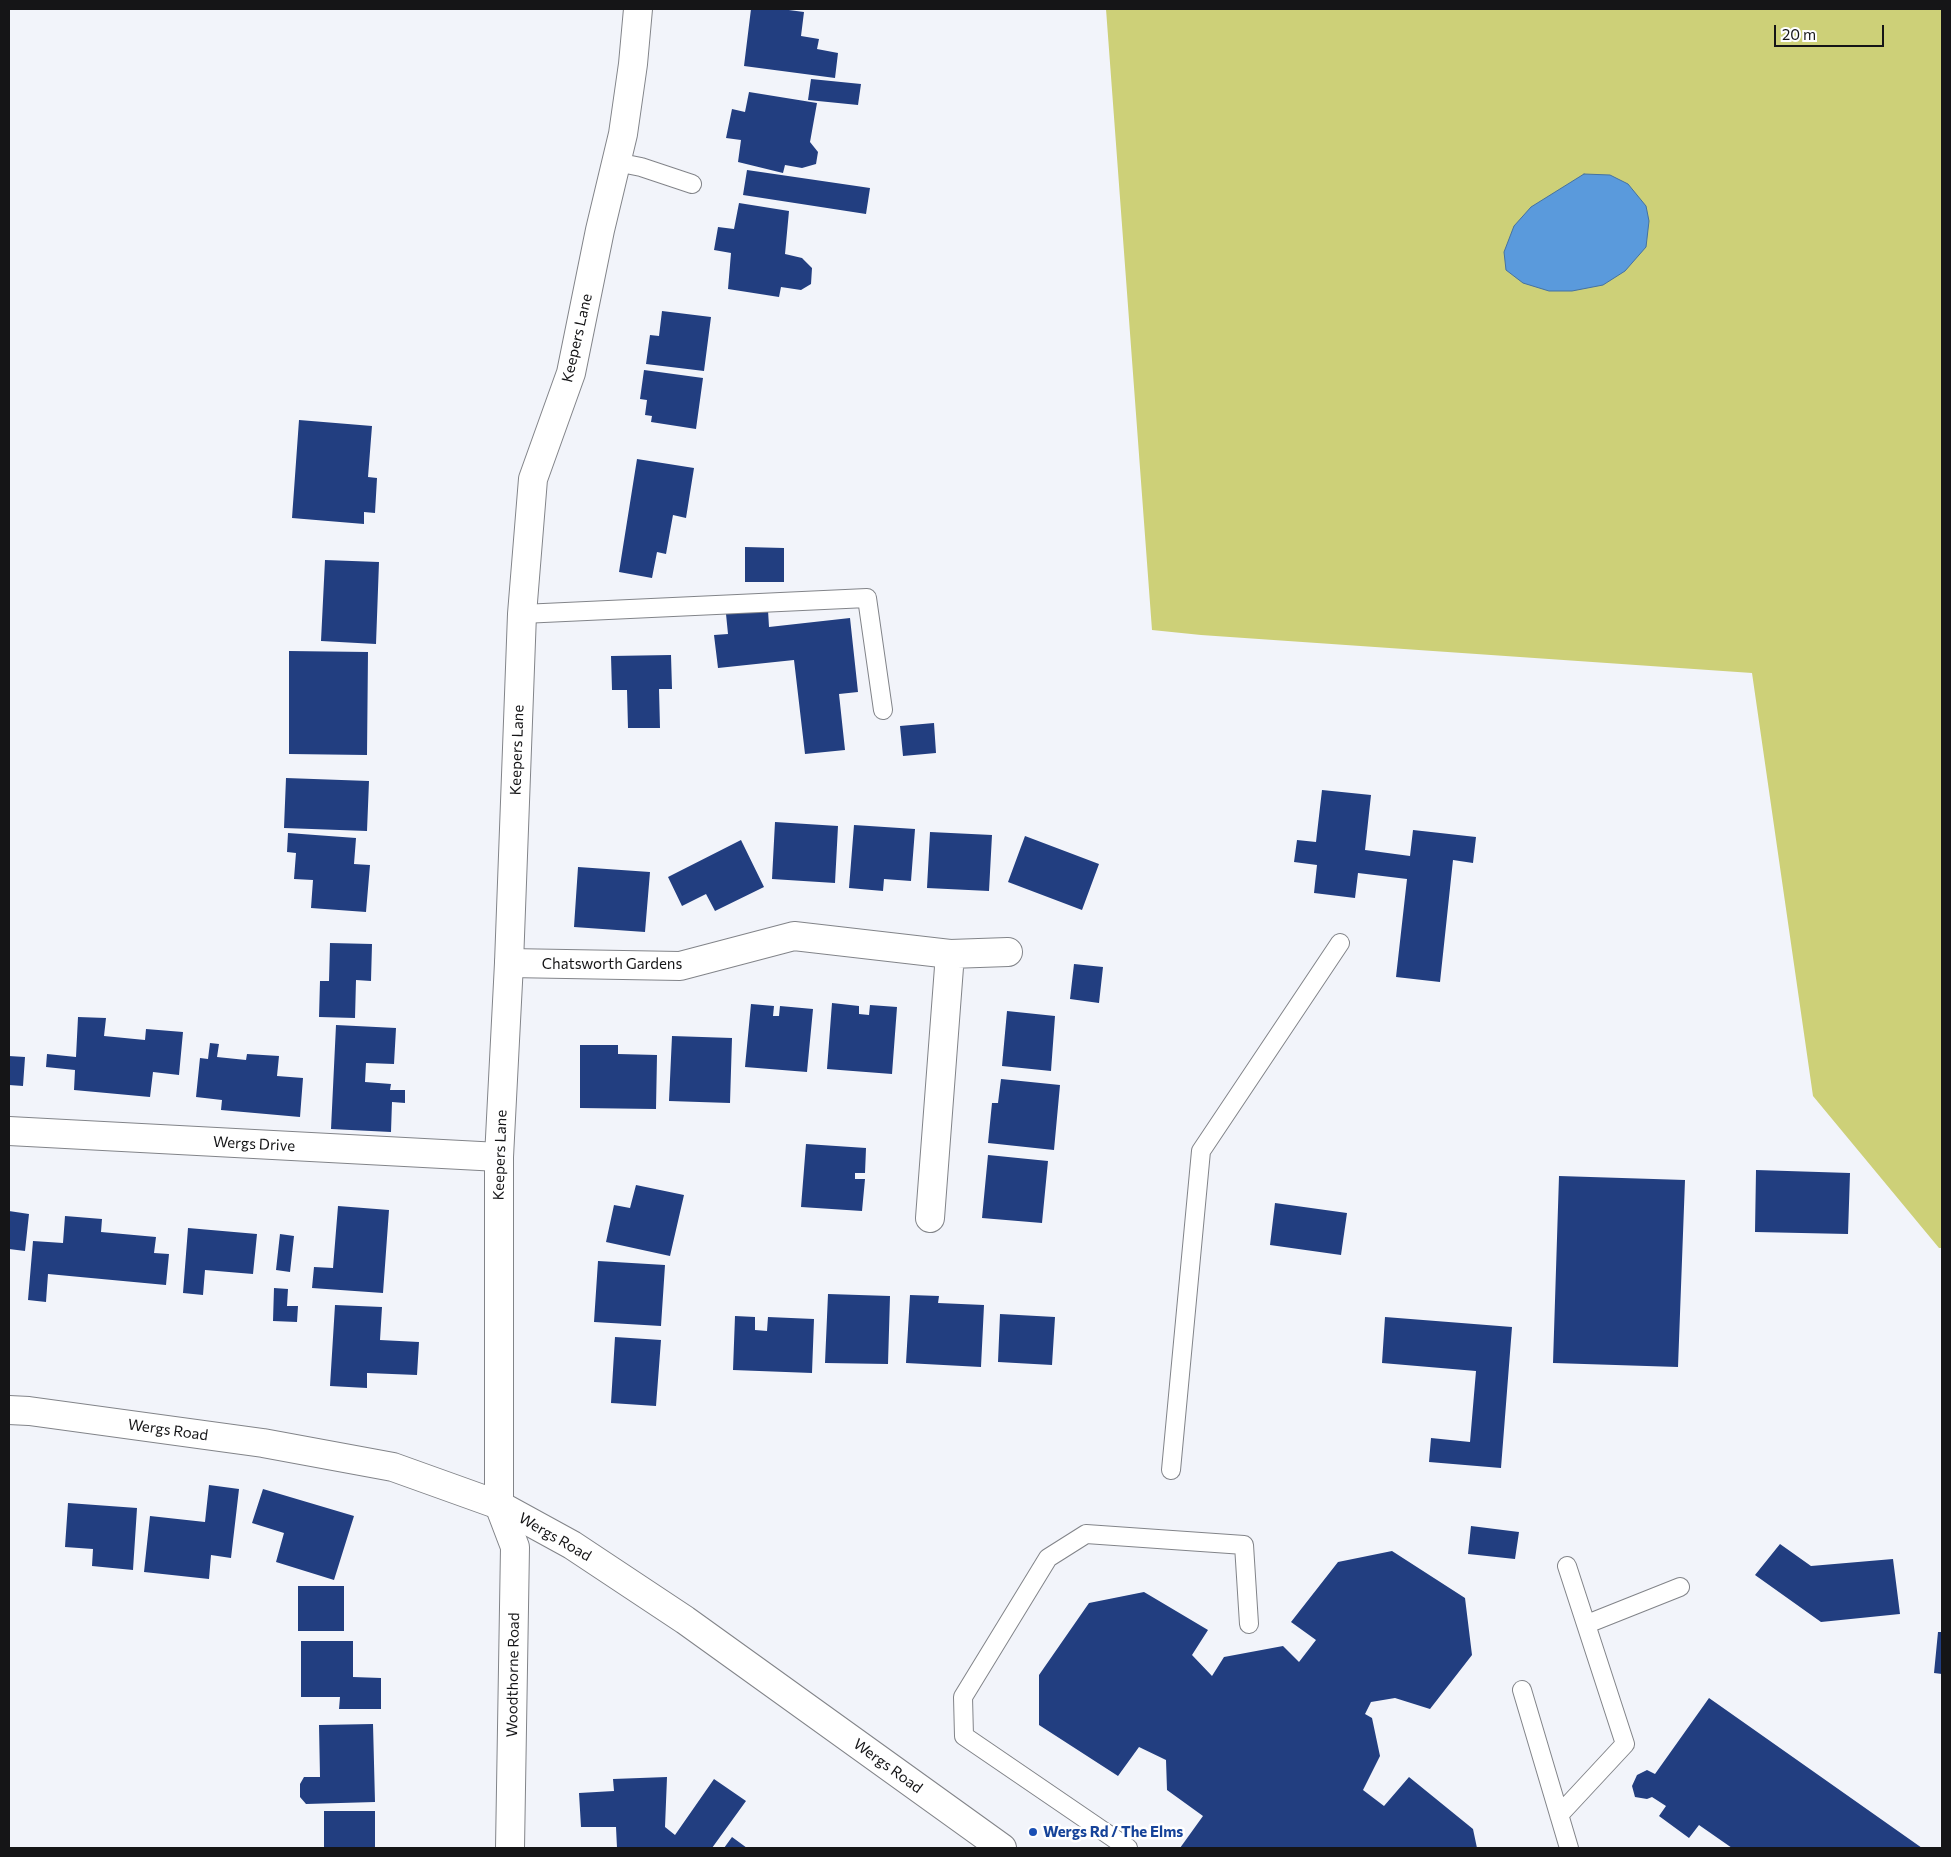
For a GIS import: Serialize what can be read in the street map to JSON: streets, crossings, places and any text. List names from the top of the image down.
{
  "streets": {
    "main road": [
      "Keepers Lane",
      "Chatsworth Gardens",
      "Wergs Drive",
      "Wergs Road",
      "Woodthorne Road"
    ]
  },
  "crossings": [
    ["Keepers Lane", "Chatsworth Gardens"],
    ["Keepers Lane", "Wergs Drive"],
    ["Keepers Lane", "Wergs Road"],
    ["Keepers Lane", "Woodthorne Road"],
    ["Wergs Road", "Woodthorne Road"]
  ],
  "places": ["Wergs Rd / The Elms"],
  "scale_bar": "20 m"
}
